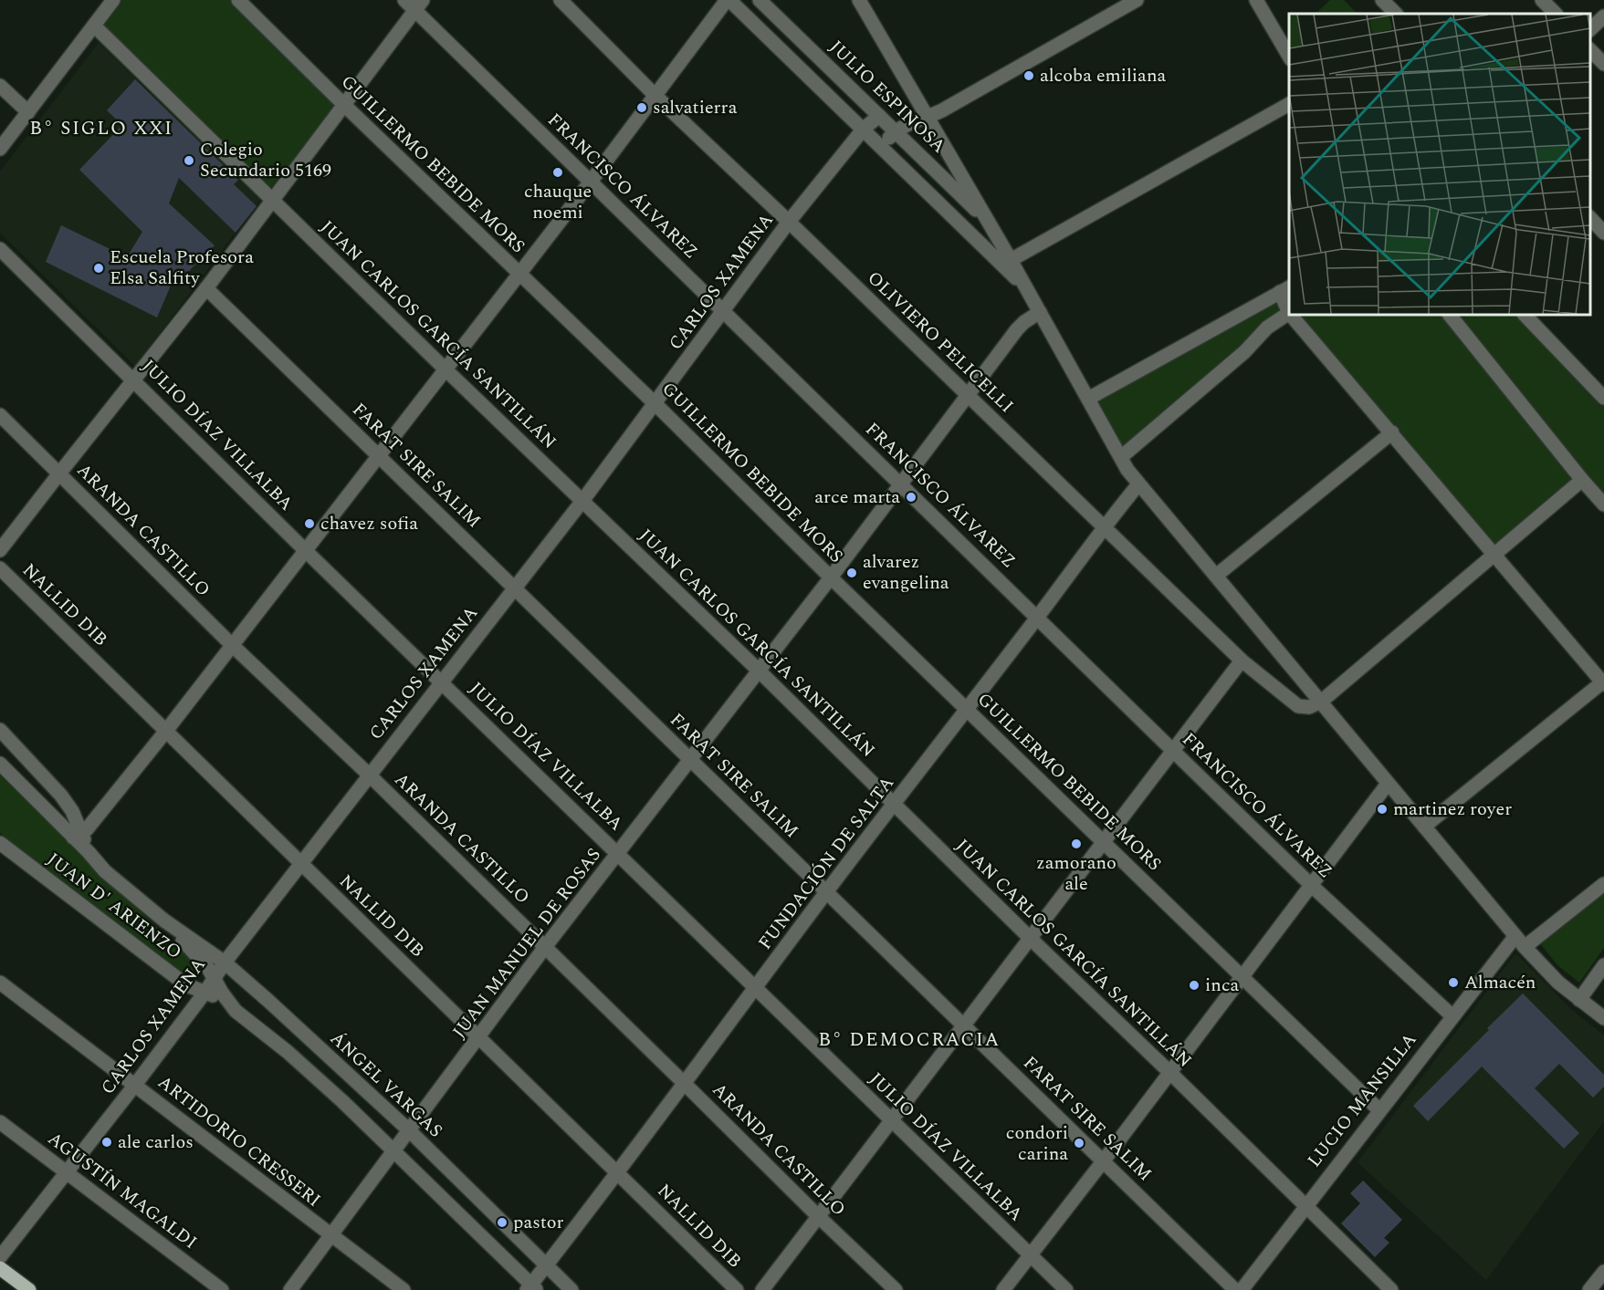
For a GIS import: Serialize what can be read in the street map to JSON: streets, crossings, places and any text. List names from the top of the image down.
{
  "streets": {
    "street": [
      "JULIO ESPINOSA",
      "GUILLERMO BEBIDE MORS",
      "FRANCISCO ÁLVAREZ",
      "CARLOS XAMENA",
      "JUAN CARLOS GARCÍA SANTILLÁN",
      "OLIVIERO PELICELLI",
      "JULIO DÍAZ VILLALBA",
      "FARAT SIRE SALIM",
      "ARANDA CASTILLO",
      "NALLID DIB",
      "FUNDACIÓN DE SALTA",
      "JUAN D' ARIENZO",
      "JUAN MANUEL DE ROSAS",
      "ÁNGEL VARGAS",
      "LUCIO MANSILLA",
      "ARTIDORIO CRESSERI",
      "AGUSTÍN MAGALDI"
    ]
  },
  "crossings": [
    ["JULIO ESPINOSA", "CARLOS XAMENA"],
    ["GUILLERMO BEBIDE MORS", "CARLOS XAMENA"],
    ["GUILLERMO BEBIDE MORS", "FUNDACIÓN DE SALTA"],
    ["GUILLERMO BEBIDE MORS", "JUAN MANUEL DE ROSAS"],
    ["GUILLERMO BEBIDE MORS", "LUCIO MANSILLA"],
    ["FRANCISCO ÁLVAREZ", "CARLOS XAMENA"],
    ["FRANCISCO ÁLVAREZ", "FUNDACIÓN DE SALTA"],
    ["FRANCISCO ÁLVAREZ", "JUAN MANUEL DE ROSAS"],
    ["FRANCISCO ÁLVAREZ", "LUCIO MANSILLA"],
    ["CARLOS XAMENA", "JUAN CARLOS GARCÍA SANTILLÁN"],
    ["CARLOS XAMENA", "OLIVIERO PELICELLI"],
    ["CARLOS XAMENA", "JULIO DÍAZ VILLALBA"],
    ["CARLOS XAMENA", "FARAT SIRE SALIM"],
    ["CARLOS XAMENA", "ARANDA CASTILLO"],
    ["CARLOS XAMENA", "NALLID DIB"],
    ["CARLOS XAMENA", "JUAN D' ARIENZO"],
    ["CARLOS XAMENA", "ÁNGEL VARGAS"],
    ["CARLOS XAMENA", "ARTIDORIO CRESSERI"],
    ["CARLOS XAMENA", "AGUSTÍN MAGALDI"],
    ["JUAN CARLOS GARCÍA SANTILLÁN", "FUNDACIÓN DE SALTA"],
    ["JUAN CARLOS GARCÍA SANTILLÁN", "JUAN MANUEL DE ROSAS"],
    ["JUAN CARLOS GARCÍA SANTILLÁN", "LUCIO MANSILLA"],
    ["OLIVIERO PELICELLI", "FUNDACIÓN DE SALTA"],
    ["OLIVIERO PELICELLI", "JUAN MANUEL DE ROSAS"],
    ["JULIO DÍAZ VILLALBA", "FUNDACIÓN DE SALTA"],
    ["JULIO DÍAZ VILLALBA", "JUAN MANUEL DE ROSAS"],
    ["FARAT SIRE SALIM", "FUNDACIÓN DE SALTA"],
    ["FARAT SIRE SALIM", "JUAN MANUEL DE ROSAS"],
    ["ARANDA CASTILLO", "FUNDACIÓN DE SALTA"],
    ["ARANDA CASTILLO", "JUAN MANUEL DE ROSAS"],
    ["NALLID DIB", "FUNDACIÓN DE SALTA"],
    ["NALLID DIB", "JUAN MANUEL DE ROSAS"],
    ["FUNDACIÓN DE SALTA", "ÁNGEL VARGAS"],
    ["JUAN D' ARIENZO", "ÁNGEL VARGAS"],
    ["JUAN MANUEL DE ROSAS", "ÁNGEL VARGAS"],
    ["JUAN MANUEL DE ROSAS", "ARTIDORIO CRESSERI"]
  ],
  "districts": ["B° SIGLO XXI", "B° DEMOCRACIA"],
  "places": [
    "alcoba emiliana",
    "salvatierra",
    "Colegio Secundario 5169",
    "chauque noemi",
    "Escuela Profesora Elsa Salfity",
    "arce marta",
    "chavez sofia",
    "alvarez evangelina",
    "martinez royer",
    "zamorano ale",
    "Almacén",
    "inca",
    "ale carlos",
    "condori carina",
    "pastor"
  ]
}
